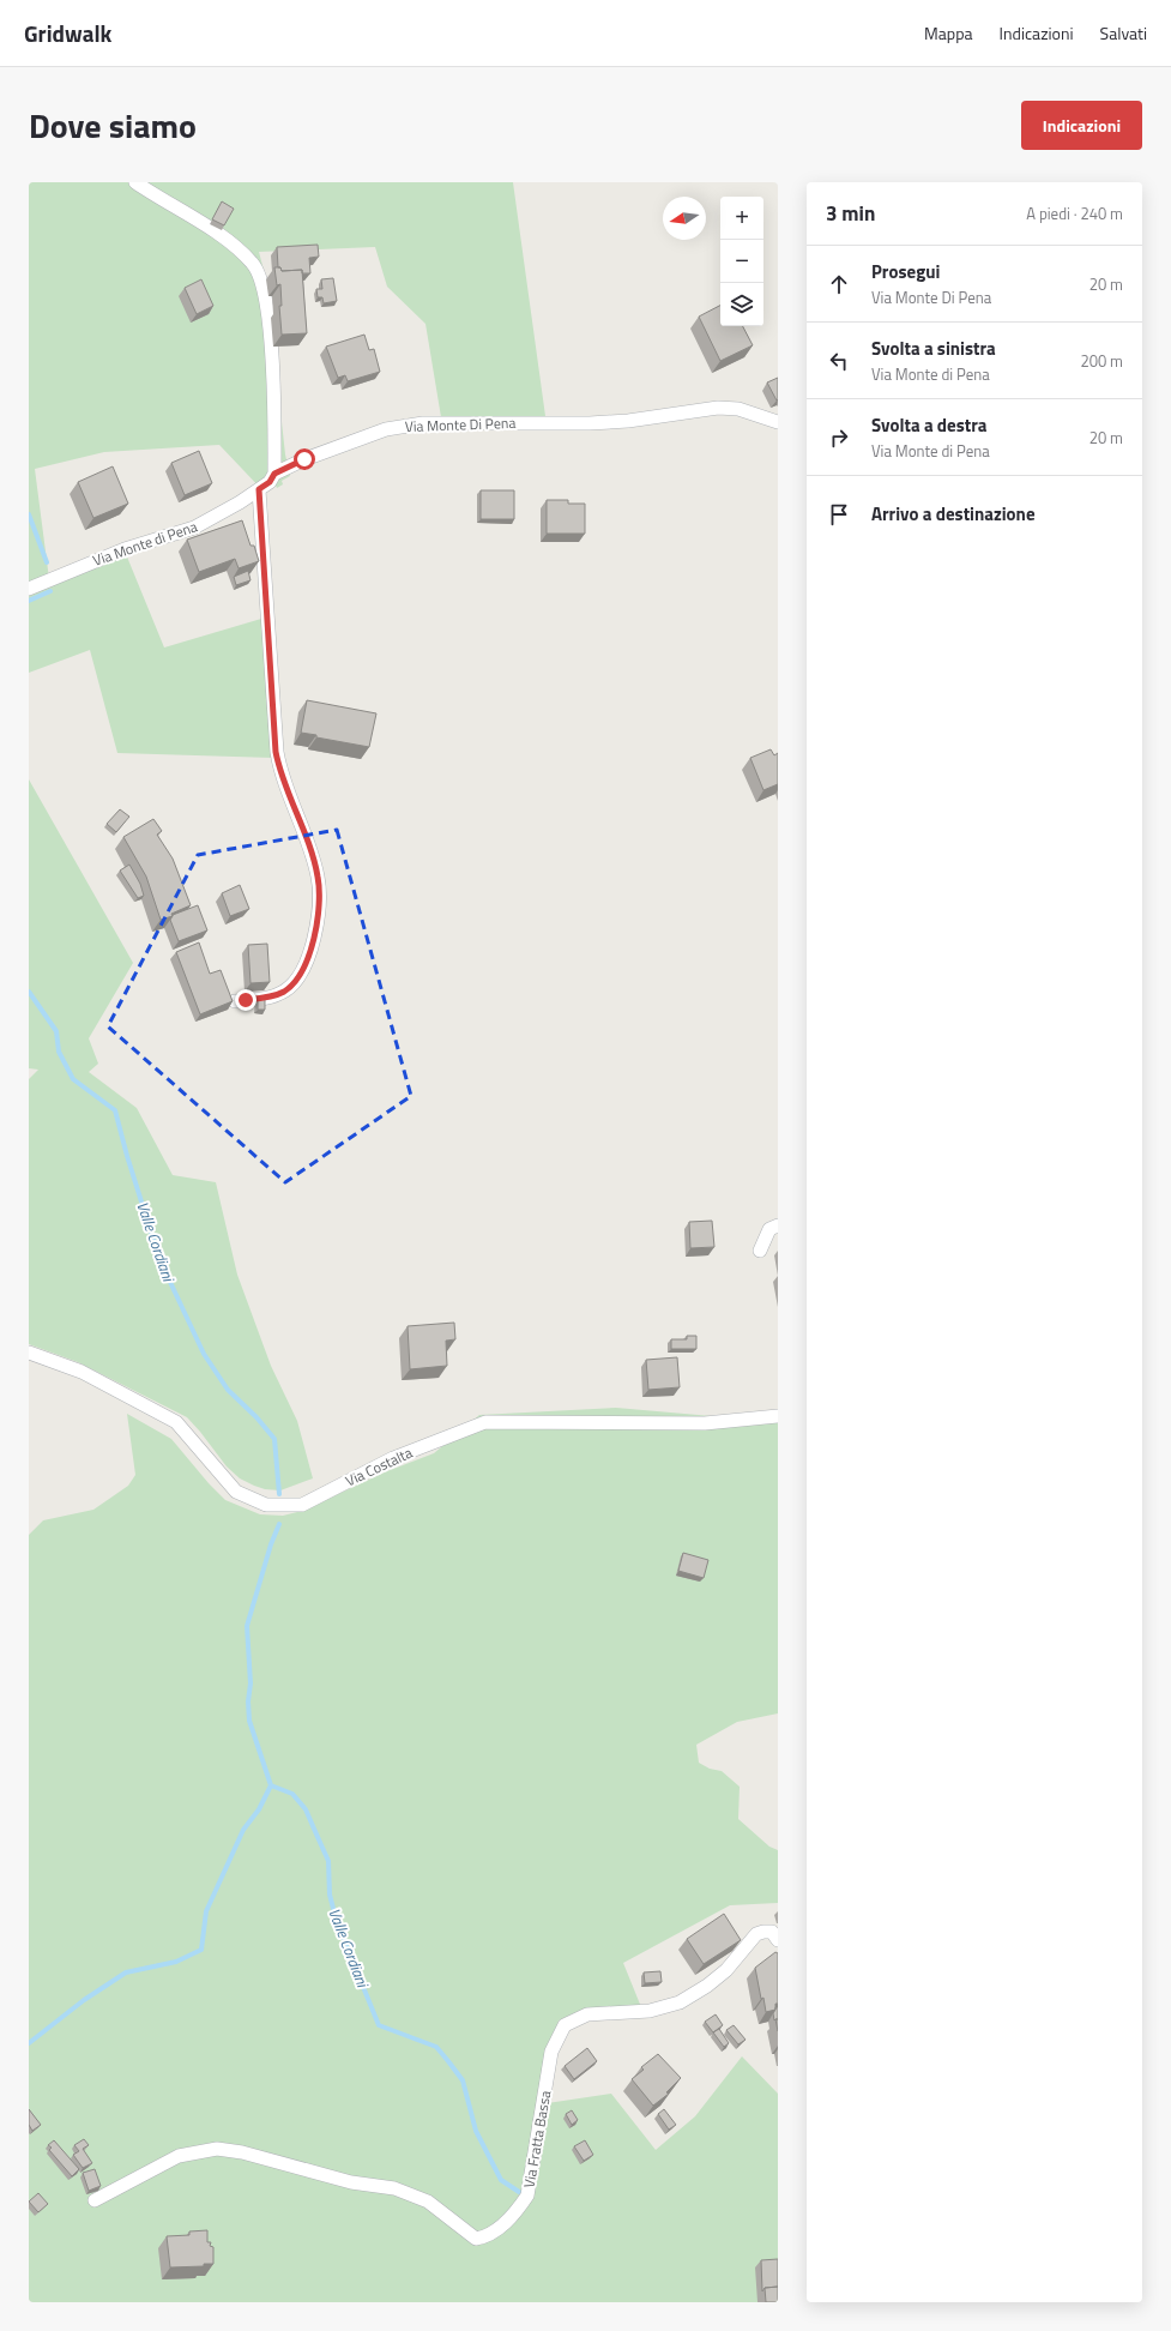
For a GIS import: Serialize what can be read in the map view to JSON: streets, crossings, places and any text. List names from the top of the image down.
{
  "streets": {
    "street": [
      "Via Monte Di Pena",
      "Via Monte di Pena",
      "Via Costalta",
      "Via Fratta Bassa"
    ]
  },
  "crossings": [
    ["Via Monte Di Pena", "Via Monte di Pena"]
  ],
  "water": ["Valle Cordiani"],
  "north": "left",
  "page": {
    "header": "Gridwalk",
    "nav": ["Mappa", "Indicazioni", "Salvati"],
    "title": "Dove siamo",
    "buttons": "Indicazioni",
    "heading": ["3 min", "A piedi · 240 m"],
    "map_buttons": ["+", "−"],
    "list": [
      ["Prosegui", "Via Monte Di Pena", "20 m"],
      ["Svolta a sinistra", "Via Monte di Pena", "200 m"],
      ["Svolta a destra", "Via Monte di Pena", "20 m"],
      "Arrivo a destinazione"
    ]
  }
}
